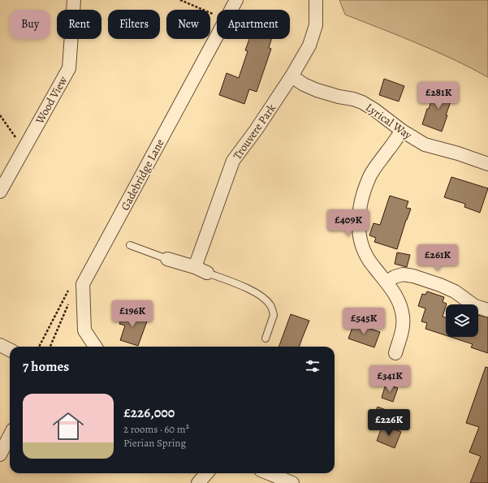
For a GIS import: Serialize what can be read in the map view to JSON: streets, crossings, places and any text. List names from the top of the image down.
{
  "streets": {
    "street": [
      "Wood View",
      "Lyrical Way",
      "Trouvere Park",
      "Gadebridge Lane"
    ]
  },
  "crossings": [
    ["Lyrical Way", "Trouvere Park"]
  ],
  "page": {
    "chip": [
      "Buy",
      "Rent",
      "Filters",
      "New",
      "Apartment"
    ],
    "price": [
      "£281K",
      "£409K",
      "£261K",
      "£196K",
      "£545K",
      "£341K",
      "£226K"
    ],
    "heading": "7 homes",
    "list": [
      {
        "name": "£226,000",
        "note": "2 rooms · 60 m² · Pierian Spring"
      }
    ]
  }
}
